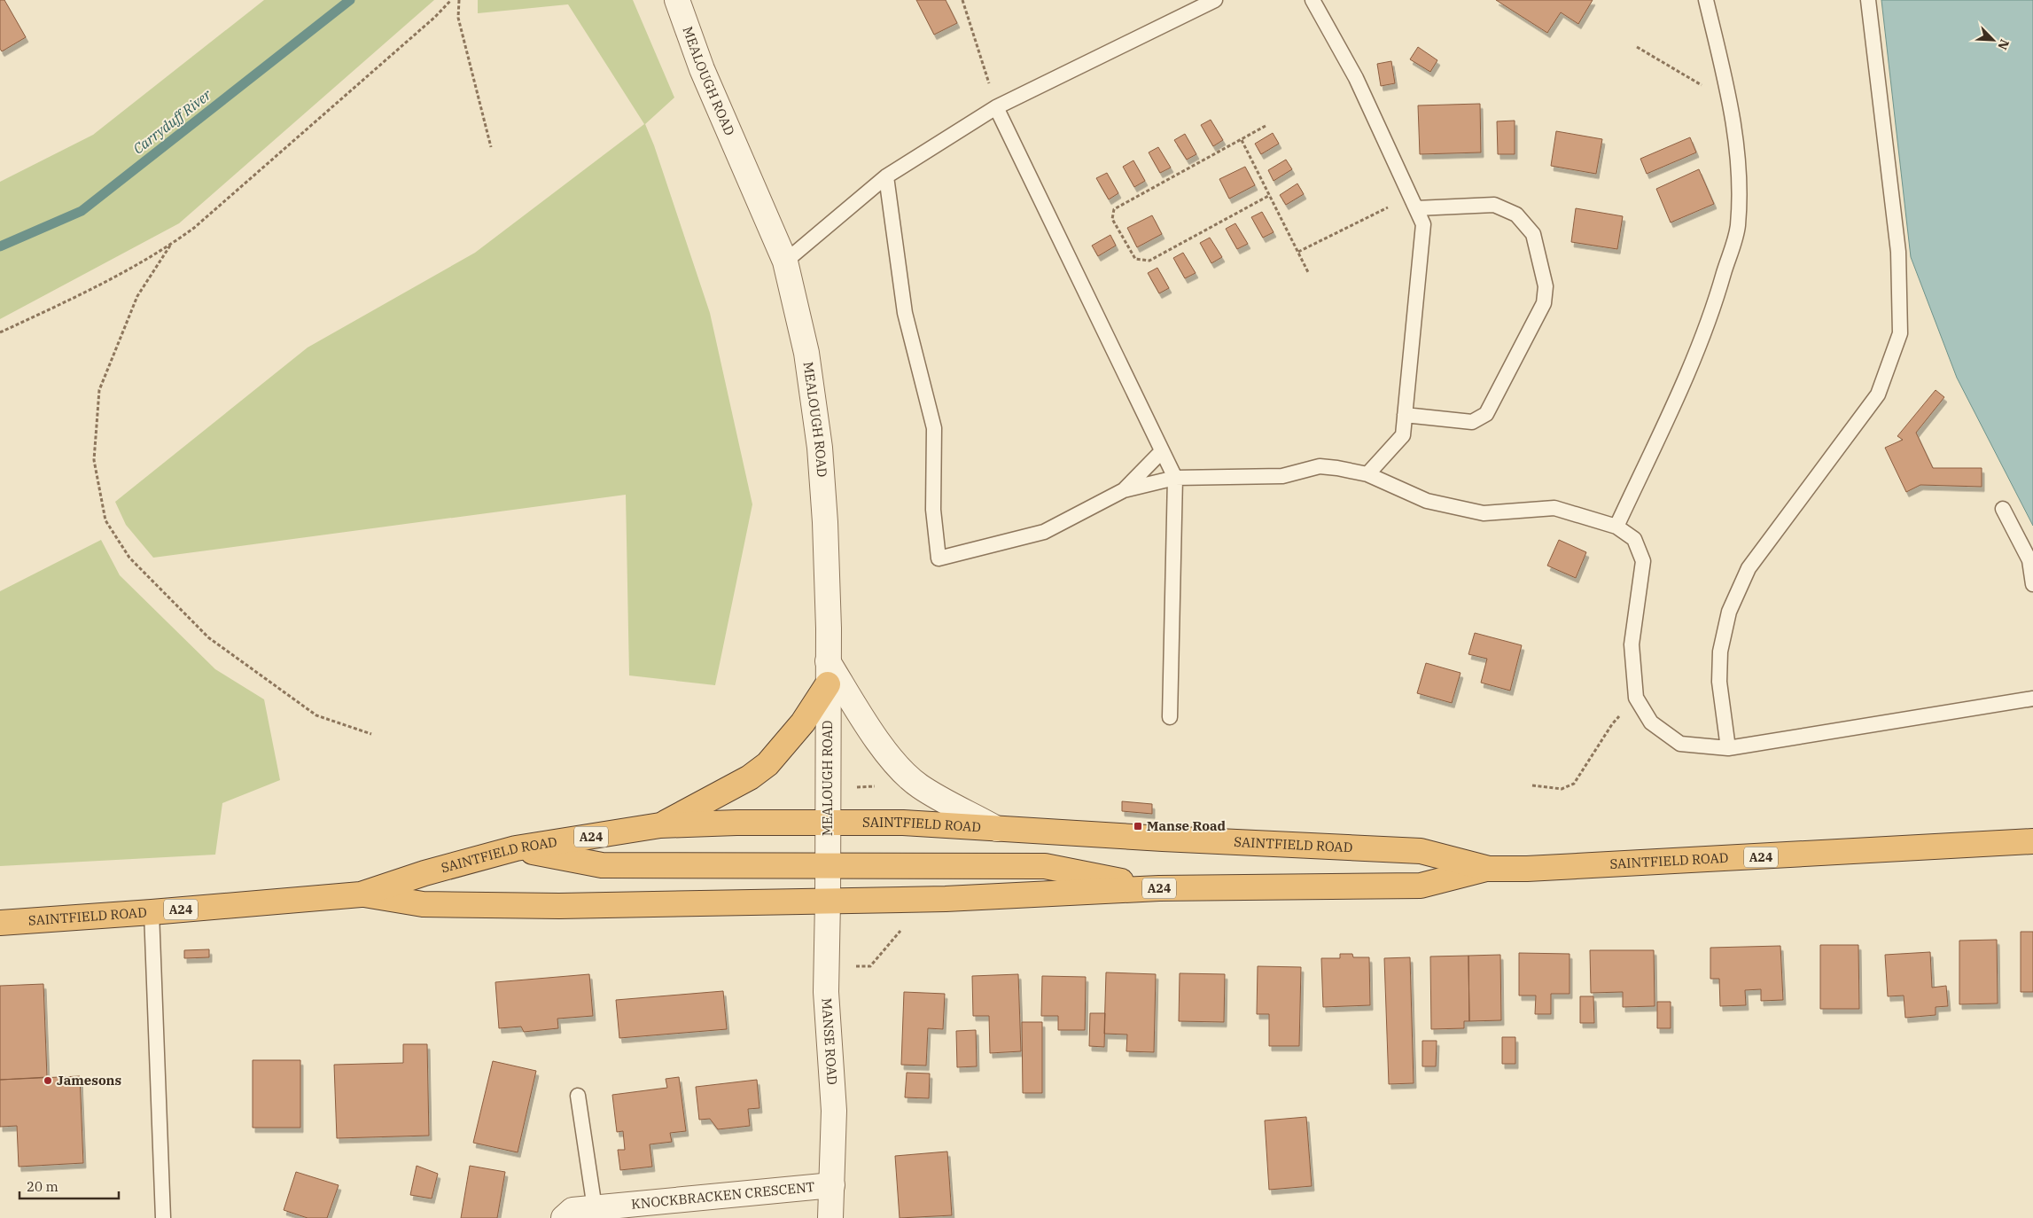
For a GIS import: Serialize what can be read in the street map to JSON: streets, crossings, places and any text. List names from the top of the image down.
{
  "streets": {
    "highway": ["SAINTFIELD ROAD", "A24"],
    "street": ["MEALOUGH ROAD", "MANSE ROAD", "KNOCKBRACKEN CRESCENT"]
  },
  "crossings": [
    ["MEALOUGH ROAD", "SAINTFIELD ROAD"],
    ["MEALOUGH ROAD", "MANSE ROAD"],
    ["SAINTFIELD ROAD", "MANSE ROAD"],
    ["MANSE ROAD", "KNOCKBRACKEN CRESCENT"]
  ],
  "water": ["Carryduff River"],
  "places": {
    "transit": ["Manse Road"],
    "other": ["Jamesons"]
  },
  "scale_bar": "20 m",
  "north": "bottom right"
}
